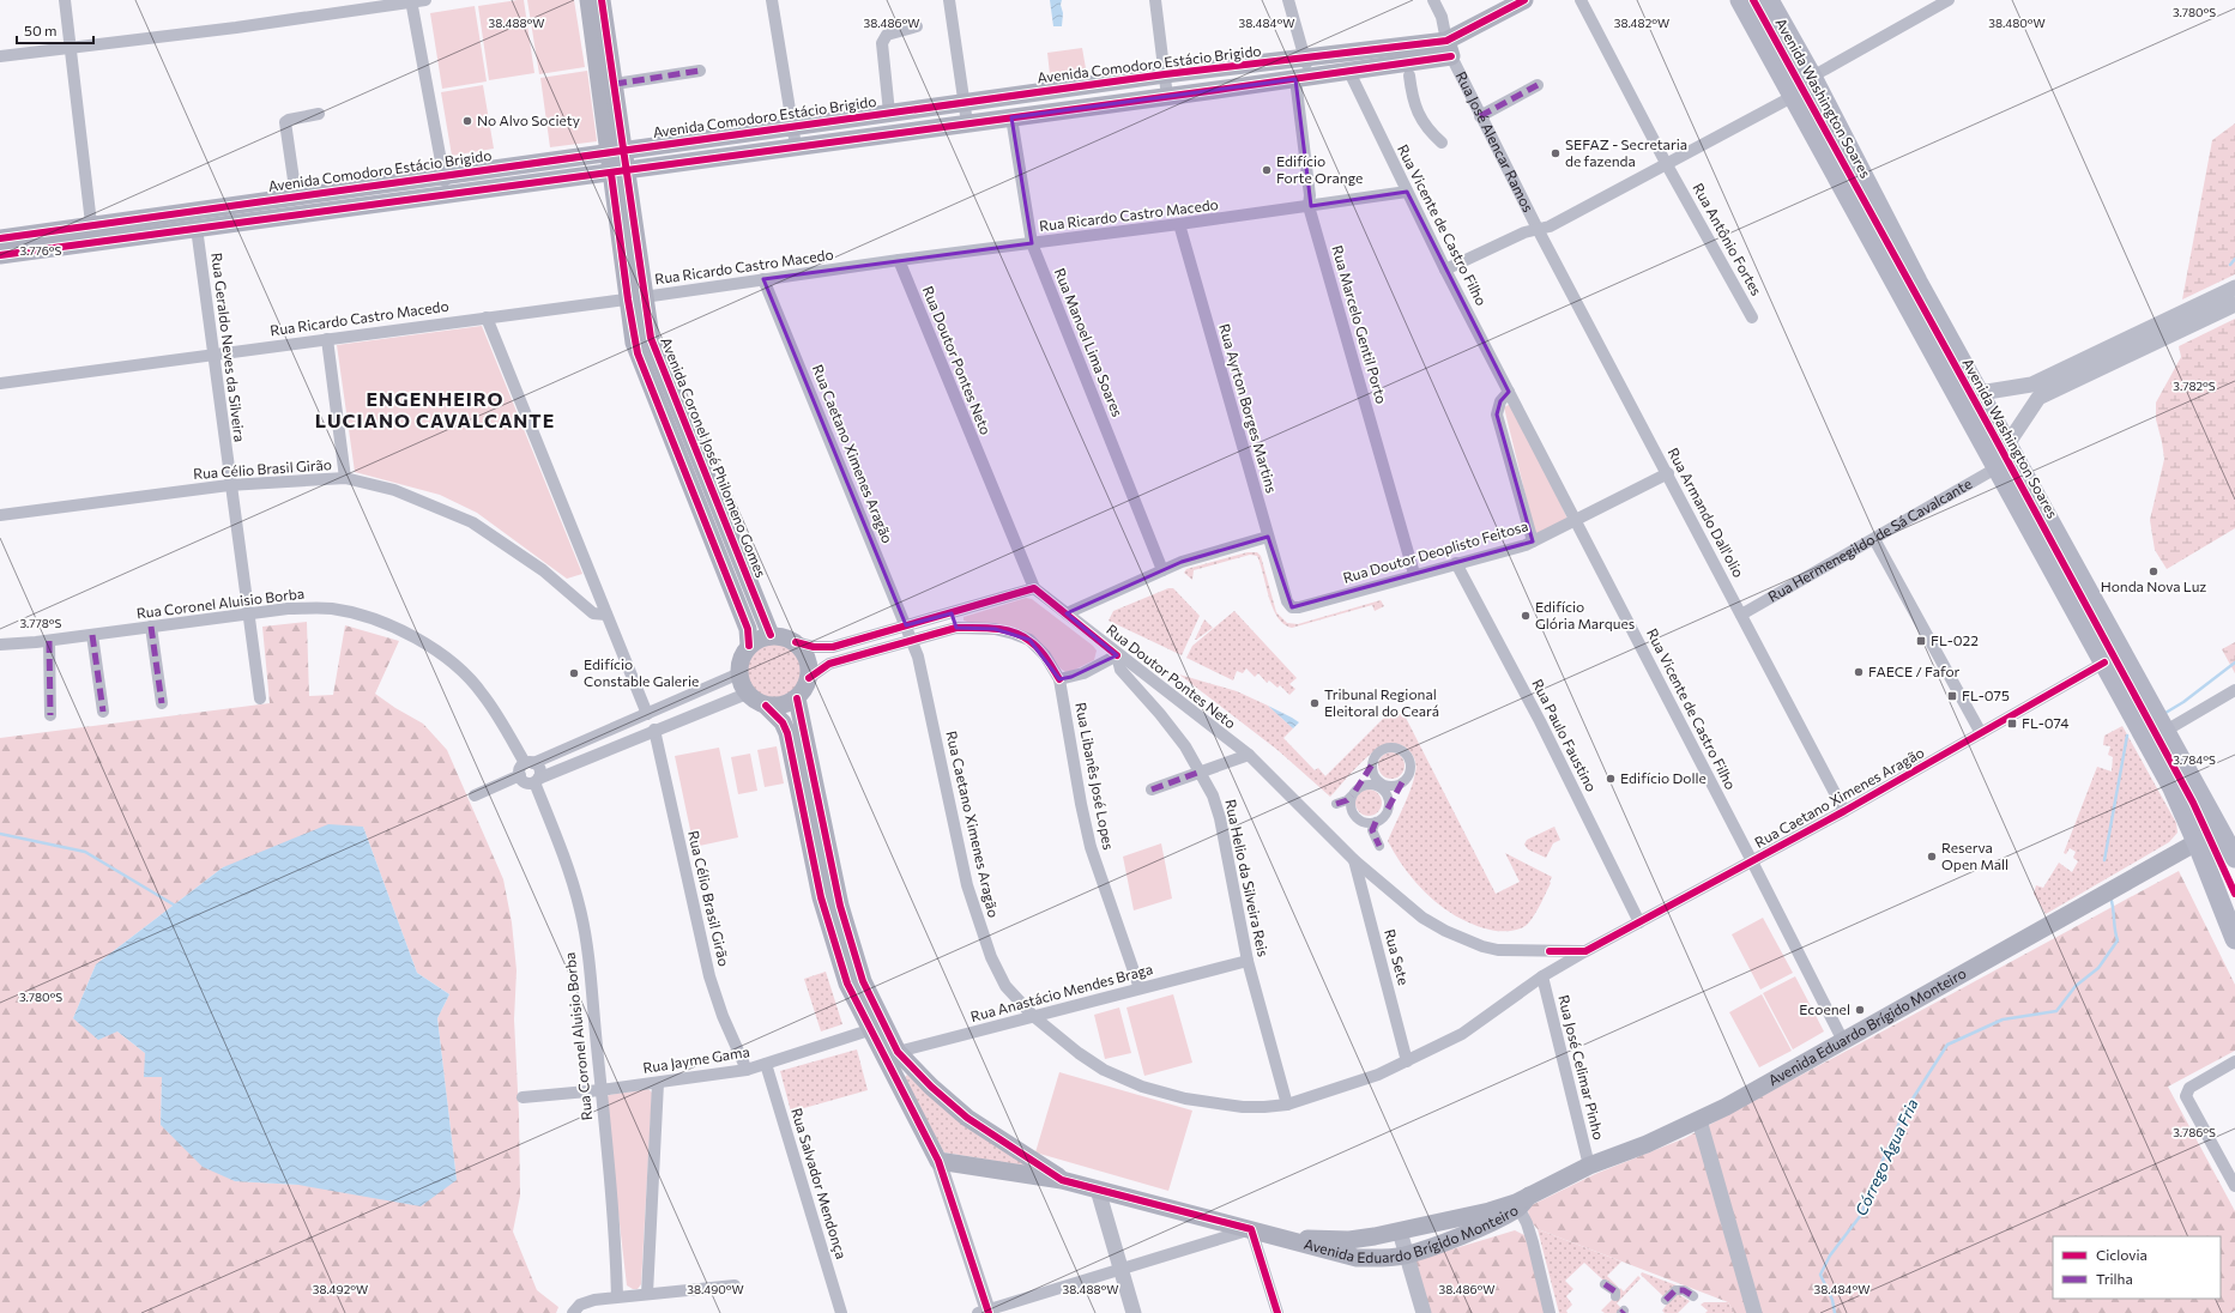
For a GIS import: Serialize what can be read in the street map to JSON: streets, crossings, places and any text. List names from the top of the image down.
{
  "streets": {
    "highway": ["Avenida Washington Soares"],
    "main road": ["Avenida Comodoro Estácio Brigido", "Avenida Coronel José Philomeno Gomes", "Avenida Eduardo Brígido Monteiro"],
    "street": [
      "Rua José Alencar Ramos",
      "Rua Ricardo Castro Macedo",
      "Rua Vicente de Castro Filho",
      "Rua Antônio Fortes",
      "Rua Marcelo Gentil Porto",
      "Rua Manoel Lima Soares",
      "Rua Geraldo Neves da Silveira",
      "Rua Doutor Pontes Neto",
      "Rua Ayrton Borges Martins",
      "Rua Caetano Ximenes Aragão",
      "Rua Célio Brasil Girão",
      "Rua Armando Dall'olio",
      "Rua Hermenegildo de Sá Cavalcante",
      "Rua Doutor Deoplisto Feitosa",
      "Rua Coronel Aluisio Borba",
      "Rua Paulo Faustino",
      "Rua Libanês José Lopes",
      "Rua Helio da Silveira Reis",
      "Rua Sete",
      "Rua Anastácio Mendes Braga",
      "Rua Jayme Gama",
      "Rua José Celimar Pinho",
      "Rua Salvador Mendonça"
    ]
  },
  "crossings": [
    ["Avenida Comodoro Estácio Brigido", "Rua José Alencar Ramos"],
    ["Avenida Comodoro Estácio Brigido", "Rua Vicente de Castro Filho"],
    ["Avenida Comodoro Estácio Brigido", "Rua Marcelo Gentil Porto"],
    ["Avenida Comodoro Estácio Brigido", "Rua Manoel Lima Soares"],
    ["Avenida Comodoro Estácio Brigido", "Rua Geraldo Neves da Silveira"],
    ["Avenida Comodoro Estácio Brigido", "Avenida Coronel José Philomeno Gomes"],
    ["Avenida Washington Soares", "Rua Caetano Ximenes Aragão"],
    ["Avenida Washington Soares", "Rua Hermenegildo de Sá Cavalcante"],
    ["Avenida Washington Soares", "Avenida Eduardo Brígido Monteiro"],
    ["Rua José Alencar Ramos", "Rua Armando Dall'olio"],
    ["Rua Ricardo Castro Macedo", "Rua Vicente de Castro Filho"],
    ["Rua Ricardo Castro Macedo", "Rua Marcelo Gentil Porto"],
    ["Rua Ricardo Castro Macedo", "Rua Manoel Lima Soares"],
    ["Rua Ricardo Castro Macedo", "Rua Geraldo Neves da Silveira"],
    ["Rua Ricardo Castro Macedo", "Rua Doutor Pontes Neto"],
    ["Rua Ricardo Castro Macedo", "Rua Ayrton Borges Martins"],
    ["Rua Ricardo Castro Macedo", "Rua Caetano Ximenes Aragão"],
    ["Rua Ricardo Castro Macedo", "Avenida Coronel José Philomeno Gomes"],
    ["Rua Vicente de Castro Filho", "Rua Caetano Ximenes Aragão"],
    ["Rua Vicente de Castro Filho", "Rua Doutor Deoplisto Feitosa"],
    ["Rua Vicente de Castro Filho", "Avenida Eduardo Brígido Monteiro"],
    ["Rua Marcelo Gentil Porto", "Rua Doutor Deoplisto Feitosa"],
    ["Rua Geraldo Neves da Silveira", "Rua Célio Brasil Girão"],
    ["Rua Geraldo Neves da Silveira", "Rua Coronel Aluisio Borba"],
    ["Rua Doutor Pontes Neto", "Rua Caetano Ximenes Aragão"],
    ["Rua Doutor Pontes Neto", "Rua Helio da Silveira Reis"],
    ["Rua Doutor Pontes Neto", "Rua Sete"],
    ["Rua Ayrton Borges Martins", "Rua Doutor Deoplisto Feitosa"],
    ["Rua Caetano Ximenes Aragão", "Rua Armando Dall'olio"],
    ["Rua Caetano Ximenes Aragão", "Rua Paulo Faustino"],
    ["Rua Caetano Ximenes Aragão", "Rua Helio da Silveira Reis"],
    ["Rua Caetano Ximenes Aragão", "Rua Sete"],
    ["Rua Caetano Ximenes Aragão", "Rua Anastácio Mendes Braga"],
    ["Rua Caetano Ximenes Aragão", "Rua José Celimar Pinho"],
    ["Rua Célio Brasil Girão", "Rua Jayme Gama"],
    ["Rua Armando Dall'olio", "Rua Hermenegildo de Sá Cavalcante"],
    ["Rua Armando Dall'olio", "Rua Doutor Deoplisto Feitosa"],
    ["Rua Doutor Deoplisto Feitosa", "Rua Paulo Faustino"],
    ["Rua Coronel Aluisio Borba", "Rua Jayme Gama"],
    ["Rua Libanês José Lopes", "Rua Anastácio Mendes Braga"],
    ["Rua Helio da Silveira Reis", "Rua Anastácio Mendes Braga"],
    ["Avenida Eduardo Brígido Monteiro", "Rua José Celimar Pinho"],
    ["Rua Jayme Gama", "Rua Salvador Mendonça"]
  ],
  "districts": ["ENGENHEIRO LUCIANO CAVALCANTE"],
  "water": ["Córrego Água Fria"],
  "places": {
    "other": [
      "No Alvo Society",
      "SEFAZ - Secretaria de fazenda",
      "Edifício Forte Orange",
      "Honda Nova Luz",
      "Edifício Glória Marques",
      "FAECE / Fafor",
      "Edifício Constable Galerie",
      "Tribunal Regional Eleitoral do Ceará",
      "Edifício Dolle",
      "Reserva Open Mall",
      "Ecoenel"
    ],
    "transit": ["FL-022", "FL-075", "FL-074"]
  },
  "legend": ["Ciclovia", "Trilha"],
  "scale_bar": "50 m",
  "coordinates": [
    "3.780°S",
    "38.488°W",
    "38.486°W",
    "38.484°W",
    "38.482°W",
    "38.480°W",
    "3.776°S",
    "3.782°S",
    "3.778°S",
    "3.784°S",
    "3.786°S",
    "38.492°W",
    "38.490°W"
  ]
}
